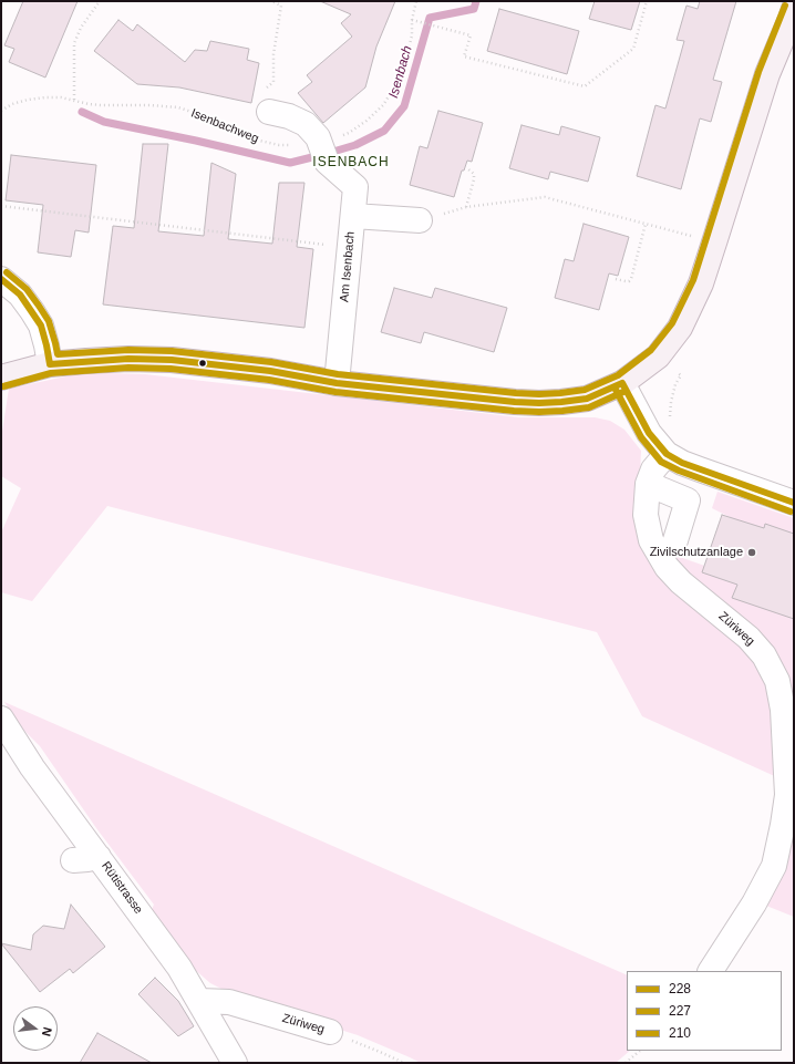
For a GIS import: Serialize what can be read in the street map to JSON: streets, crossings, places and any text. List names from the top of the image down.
{
  "streets": {
    "street": ["Am Isenbach", "Züriweg", "Rütistrasse"],
    "path": ["Isenbachweg"]
  },
  "crossings": [
    ["Isenbachweg", "Am Isenbach"],
    ["Züriweg", "Rütistrasse"]
  ],
  "districts": ["ISENBACH"],
  "water": ["Isenbach"],
  "places": ["Zivilschutzanlage"],
  "lines": ["transit line 210", "transit line 228", "transit line 227"],
  "legend": ["228", "227", "210"],
  "north": "right"
}
